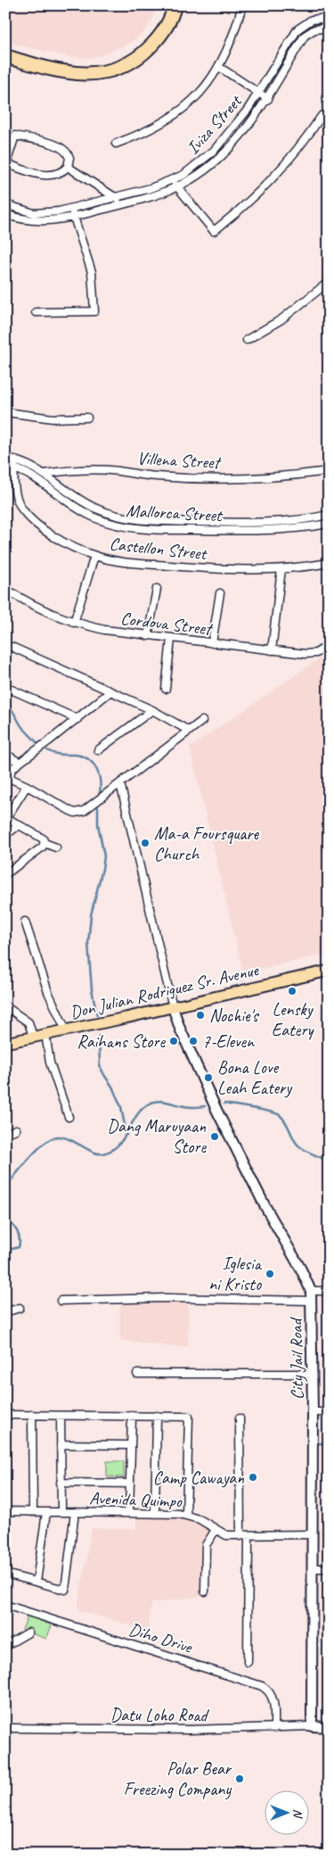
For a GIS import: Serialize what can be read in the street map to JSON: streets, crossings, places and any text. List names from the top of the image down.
{
  "streets": {
    "main road": ["Don Julian Rodriguez Sr. Avenue"],
    "street": [
      "Iviza Street",
      "Villena Street",
      "Mallorca Street",
      "Castellon Street",
      "Cordova Street",
      "City Jail Road",
      "Avenida Quimpo",
      "Diho Drive",
      "Datu Loho Road"
    ]
  },
  "crossings": [
    ["Villena Street", "Mallorca Street"],
    ["Mallorca Street", "Castellon Street"],
    ["Don Julian Rodriguez Sr. Avenue", "City Jail Road"],
    ["City Jail Road", "Avenida Quimpo"],
    ["City Jail Road", "Datu Loho Road"],
    ["Diho Drive", "Datu Loho Road"]
  ],
  "places": [
    "Ma-a Foursquare Church",
    "Lensky Eatery",
    "Nochie's",
    "Raihans Store",
    "7-Eleven",
    "Bona Love Leah Eatery",
    "Dang Maruyaan Store",
    "Iglesia ni Kristo",
    "Camp Cawayan",
    "Polar Bear Freezing Company"
  ],
  "north": "right"
}
